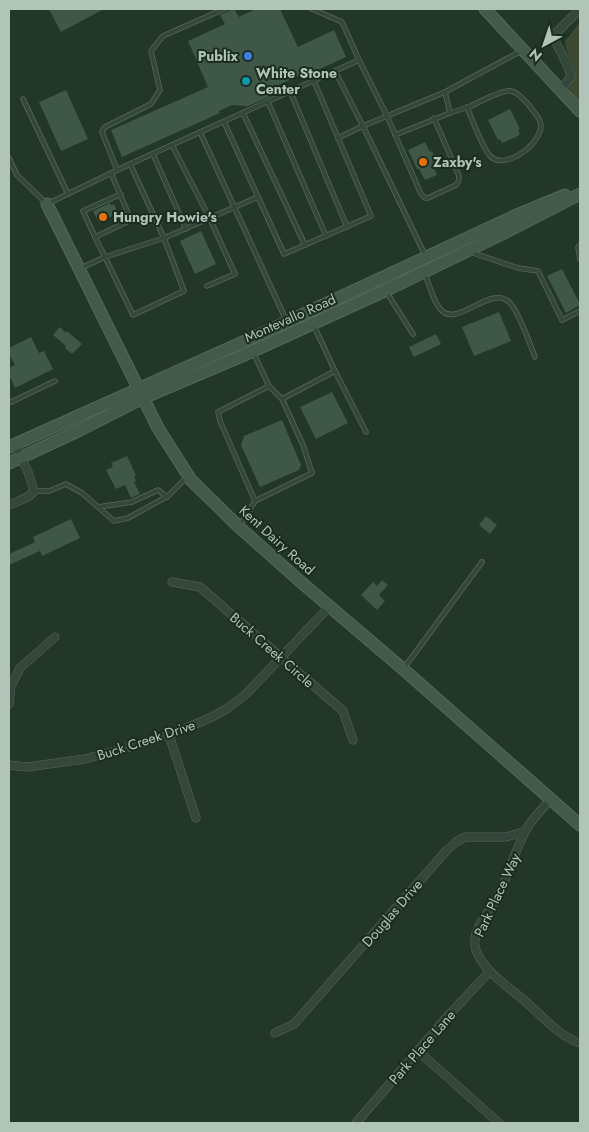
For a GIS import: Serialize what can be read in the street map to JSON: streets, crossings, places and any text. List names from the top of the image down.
{
  "streets": {
    "main road": ["Montevallo Road", "Kent Dairy Road"],
    "street": [
      "Buck Creek Circle",
      "Buck Creek Drive",
      "Park Place Way",
      "Douglas Drive",
      "Park Place Lane"
    ]
  },
  "crossings": [
    ["Montevallo Road", "Kent Dairy Road"],
    ["Kent Dairy Road", "Buck Creek Drive"],
    ["Kent Dairy Road", "Park Place Way"],
    ["Buck Creek Circle", "Buck Creek Drive"],
    ["Park Place Way", "Douglas Drive"],
    ["Park Place Way", "Park Place Lane"]
  ],
  "places": [
    "Publix",
    "White Stone Center",
    "Zaxby's",
    "Hungry Howie's"
  ],
  "north": "bottom left"
}
